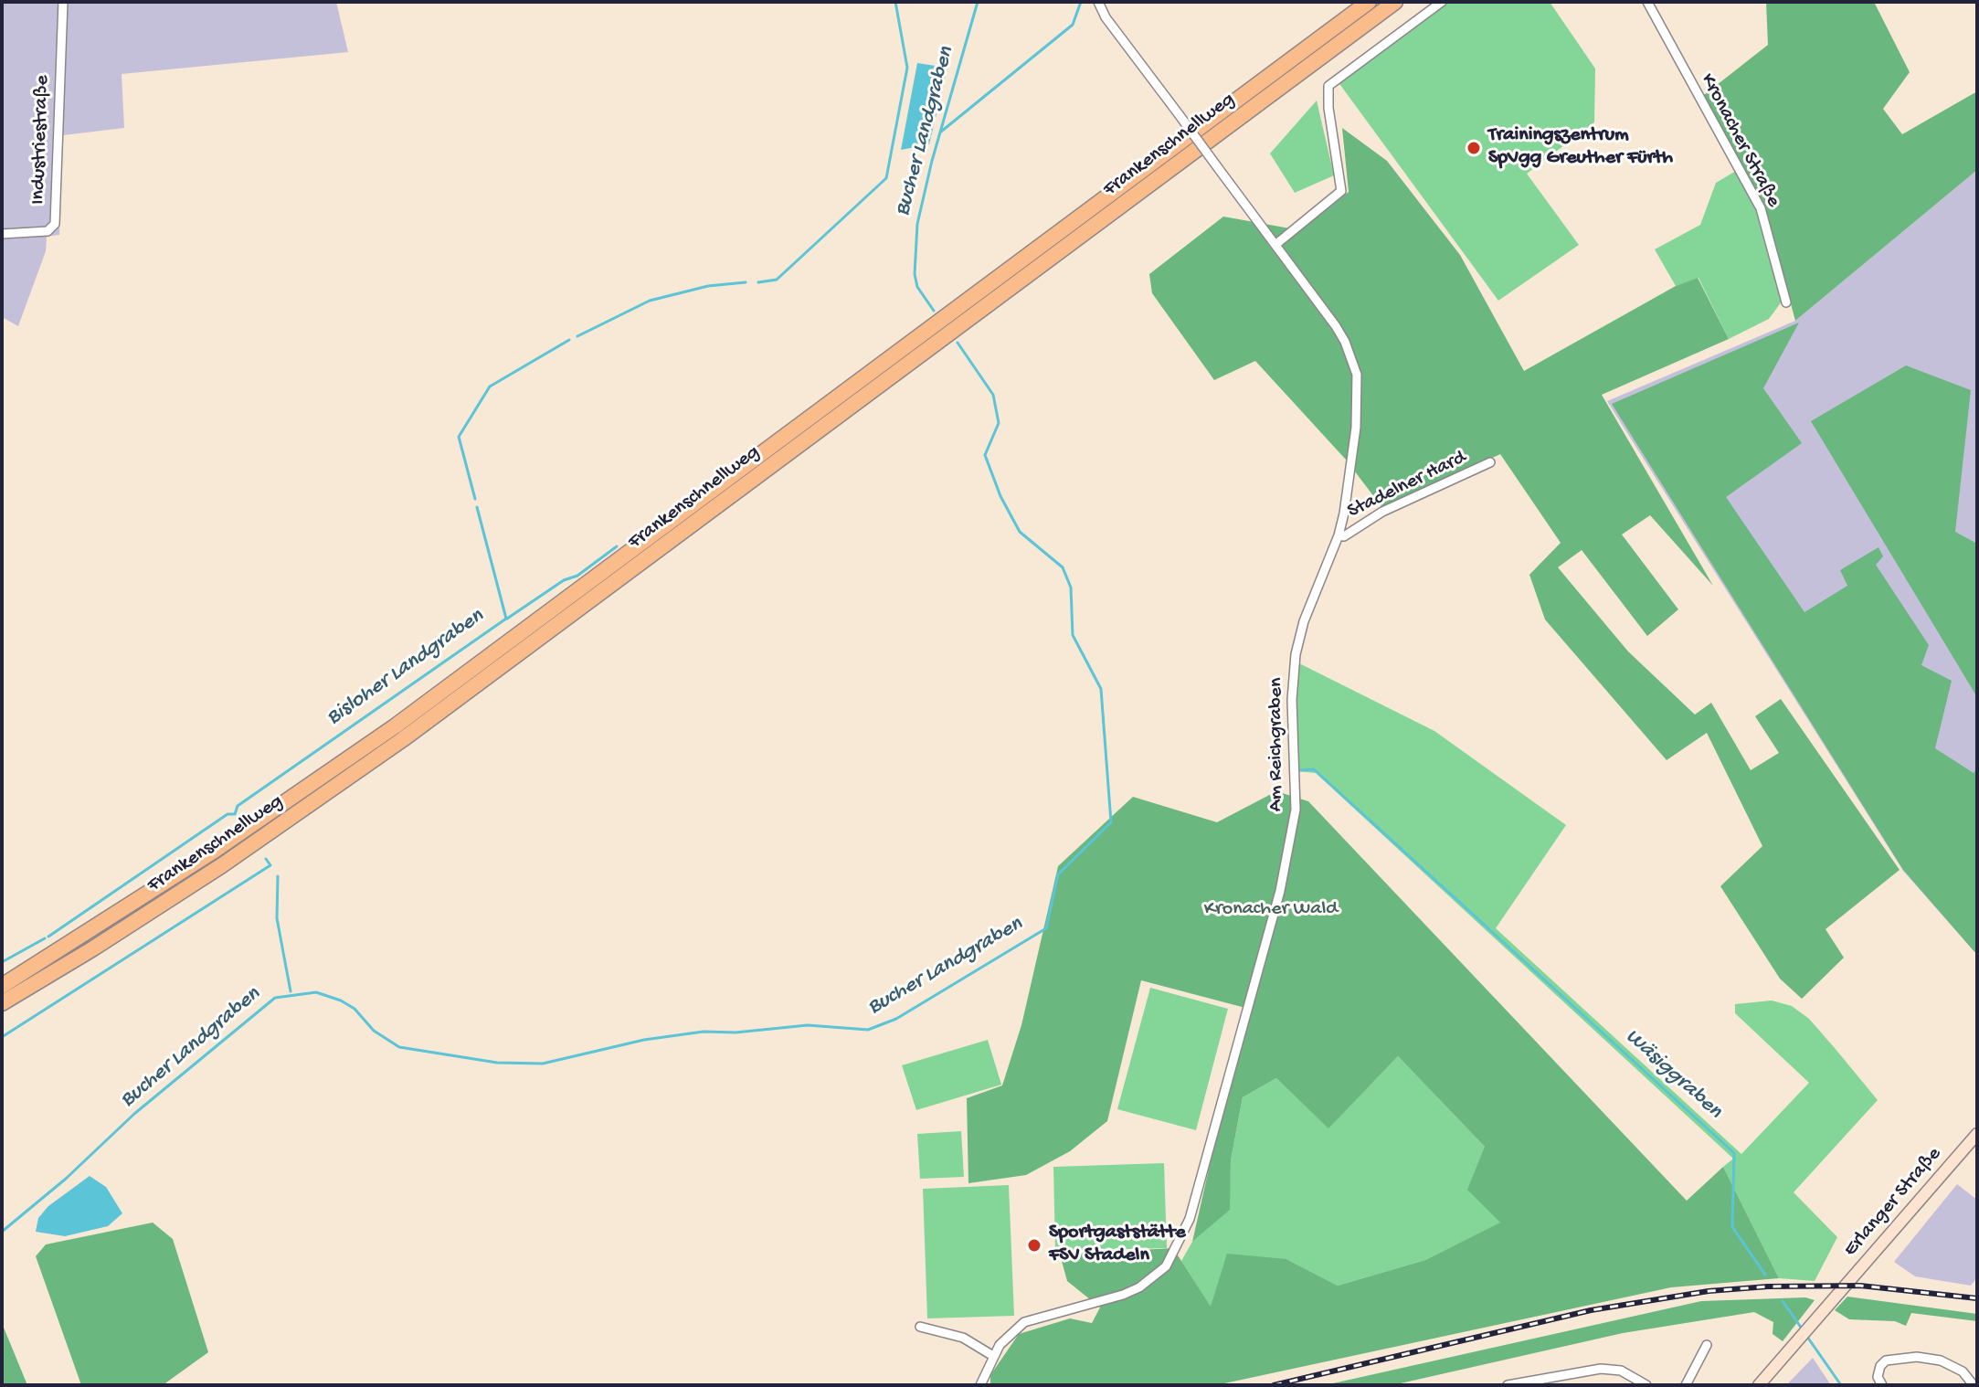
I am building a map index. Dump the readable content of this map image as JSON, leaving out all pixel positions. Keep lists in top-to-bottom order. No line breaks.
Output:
{"streets":{"highway":["Frankenschnellweg"],"main road":["Erlanger Straße"],"street":["Industriestraße","Kronacher Straße","Stadelner Hard","Am Reichgraben"]},"crossings":[["Stadelner Hard","Am Reichgraben"]],"water":["Bucher Landgraben","Bisloher Landgraben","Wäsiggraben"],"parks":["Kronacher Wald"],"places":["Trainingszentrum SpVgg Greuther Fürth","Sportgaststätte FSV Stadeln"]}
